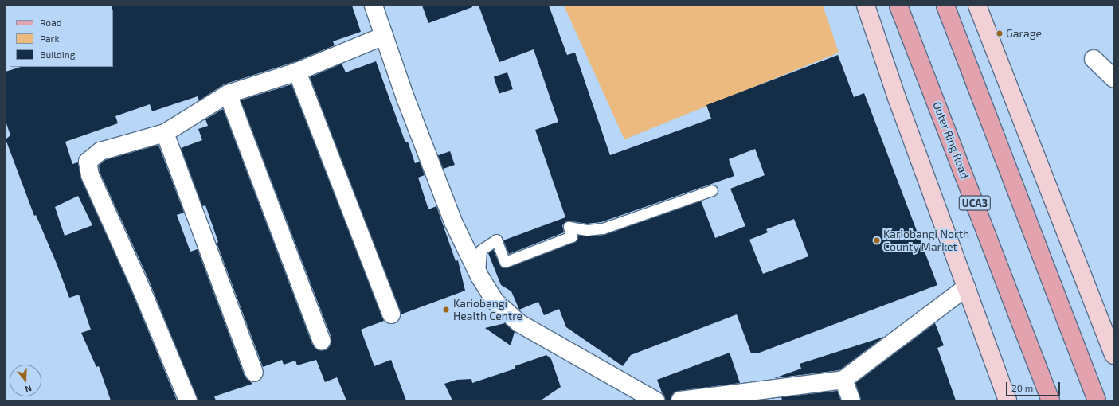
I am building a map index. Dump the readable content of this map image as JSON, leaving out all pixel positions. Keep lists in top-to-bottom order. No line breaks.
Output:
{"streets":{"main road":["Outer Ring Road","UCA3"]},"places":["Garage","Kariobangi North County Market","Kariobangi Health Centre"],"legend":["Road","Park","Building"],"scale_bar":"20 m","north":"bottom"}
